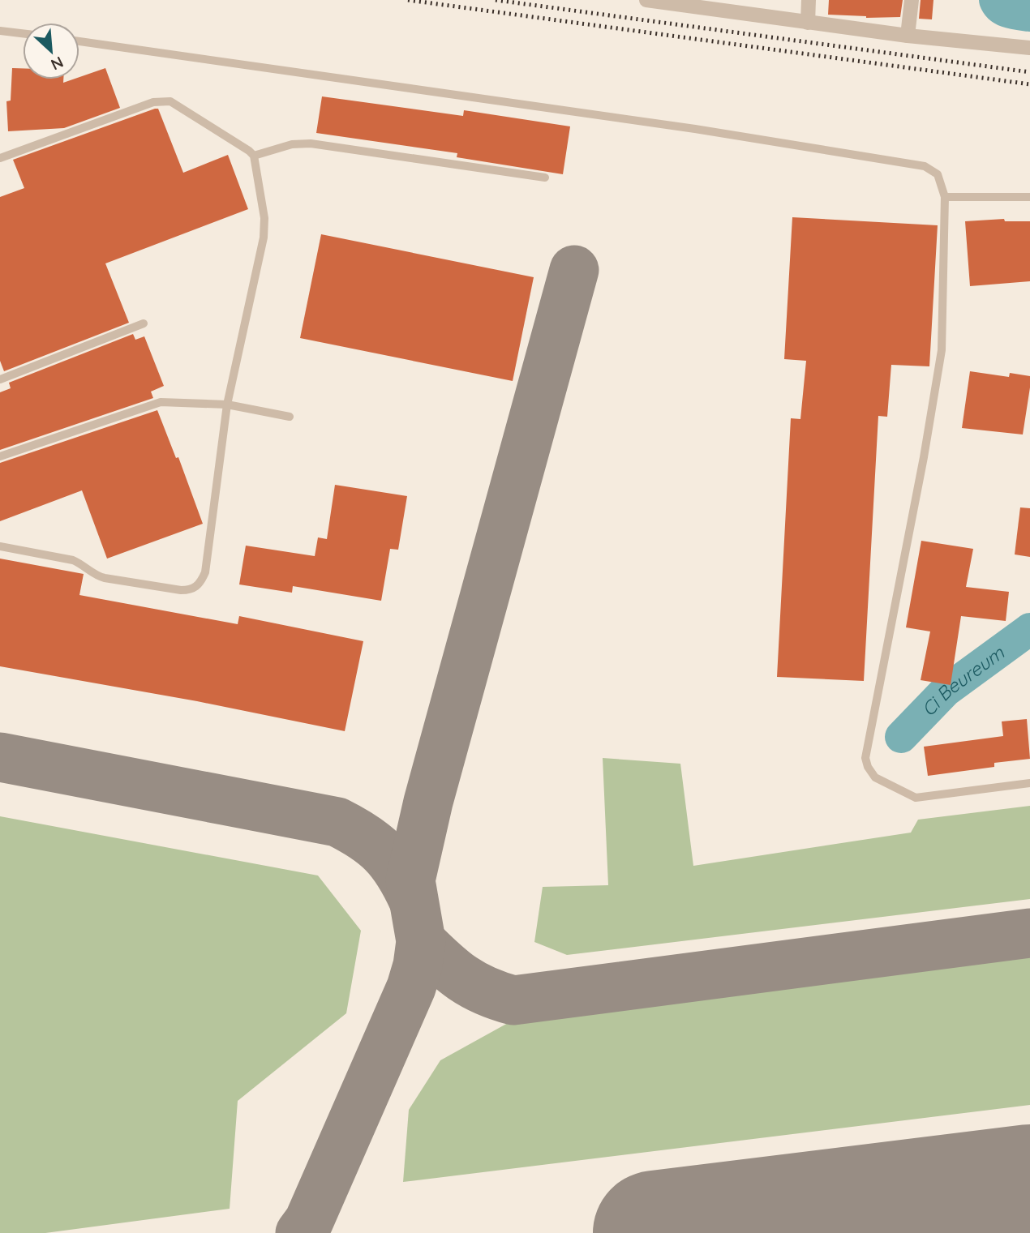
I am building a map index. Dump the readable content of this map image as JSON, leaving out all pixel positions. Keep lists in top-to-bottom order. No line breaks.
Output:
{"water":["Ci Beureum"],"north":"bottom right"}
